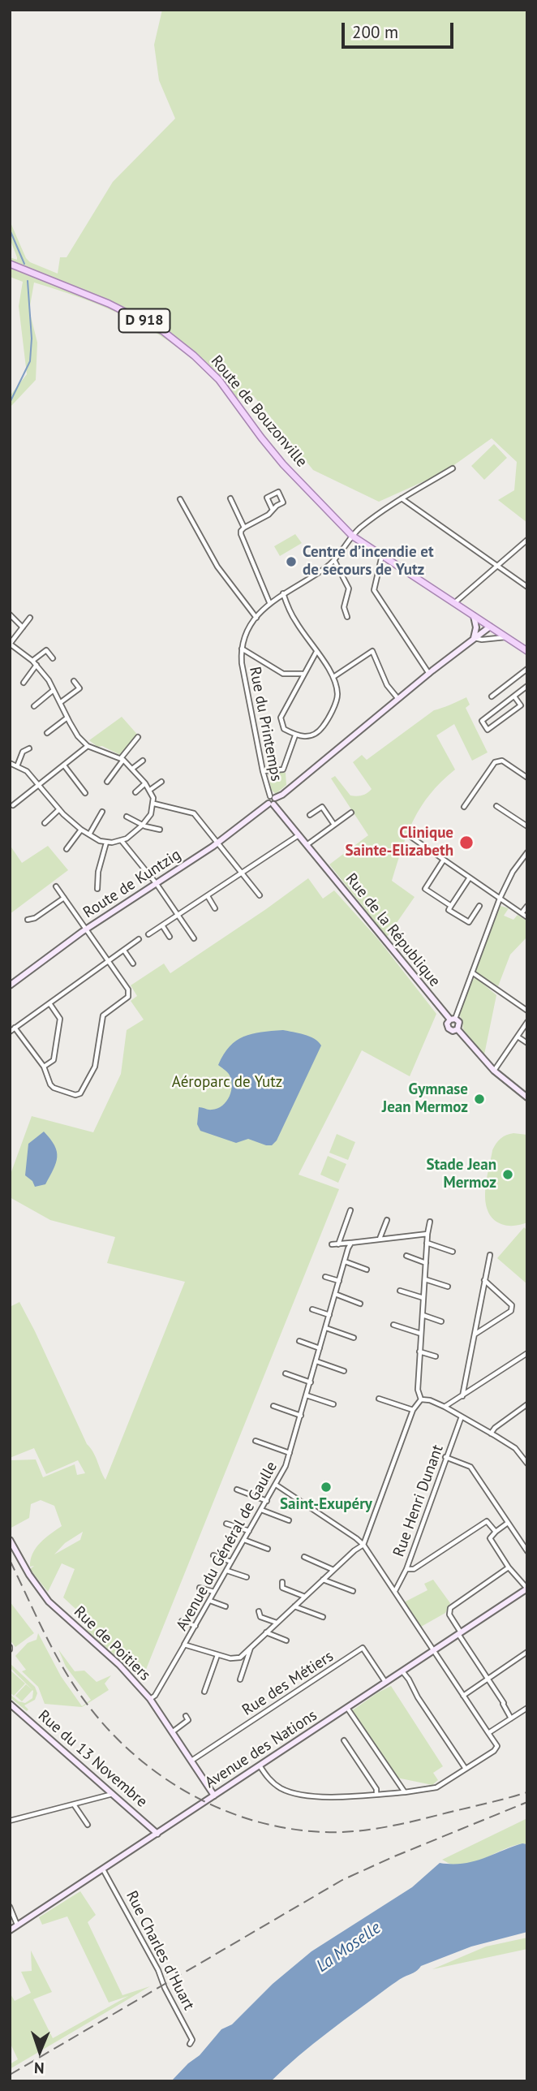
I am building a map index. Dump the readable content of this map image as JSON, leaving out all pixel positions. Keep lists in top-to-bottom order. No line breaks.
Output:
{"streets":{"main road":["D 918","Route de Bouzonville"],"street":["Rue du Printemps","Route de Kuntzig","Rue de la République","Rue Henri Dunant","Avenue du Général de Gaulle","Rue de Poitiers","Rue des Métiers","Avenue des Nations","Rue du 13 Novembre","Rue Charles d'Huart"]},"crossings":[["D 918","Route de Bouzonville"],["D 918","Rue du Printemps"],["Route de Bouzonville","Rue du Printemps"],["Route de Kuntzig","Rue de la République"],["Rue Henri Dunant","Avenue du Général de Gaulle"],["Rue Henri Dunant","Avenue des Nations"],["Rue de Poitiers","Rue des Métiers"],["Rue de Poitiers","Avenue des Nations"],["Rue des Métiers","Avenue des Nations"],["Avenue des Nations","Rue du 13 Novembre"],["Avenue des Nations","Rue Charles d'Huart"]],"water":["La Moselle"],"parks":["Aéroparc de Yutz"],"places":["Centre d’incendie et de secours de Yutz","Clinique Sainte-Elizabeth","Gymnase Jean Mermoz","Stade Jean Mermoz","Saint-Exupéry"],"scale_bar":"200 m","north":"bottom"}
